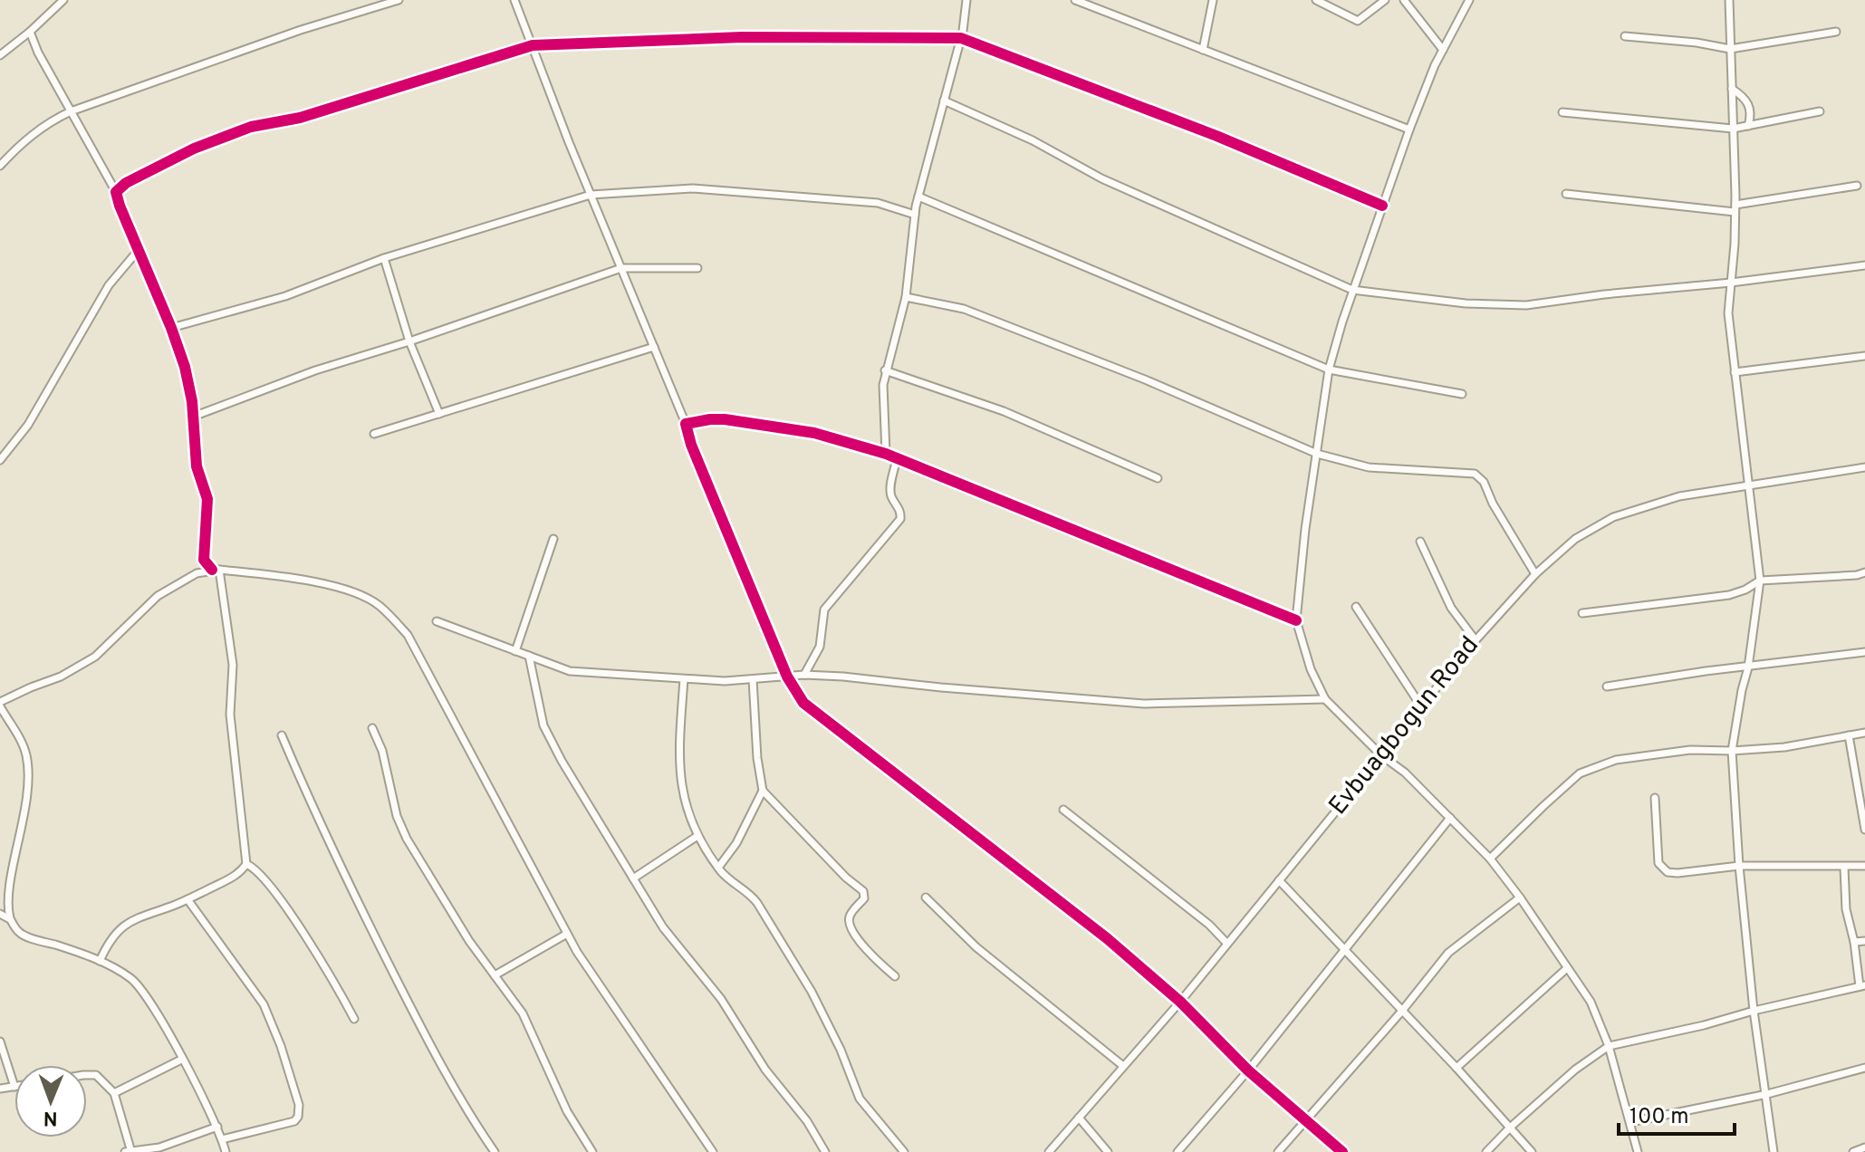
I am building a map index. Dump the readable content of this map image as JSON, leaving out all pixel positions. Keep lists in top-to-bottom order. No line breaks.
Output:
{"streets":{"street":["Evbuagbogun Road"]},"scale_bar":"100 m","north":"bottom"}
